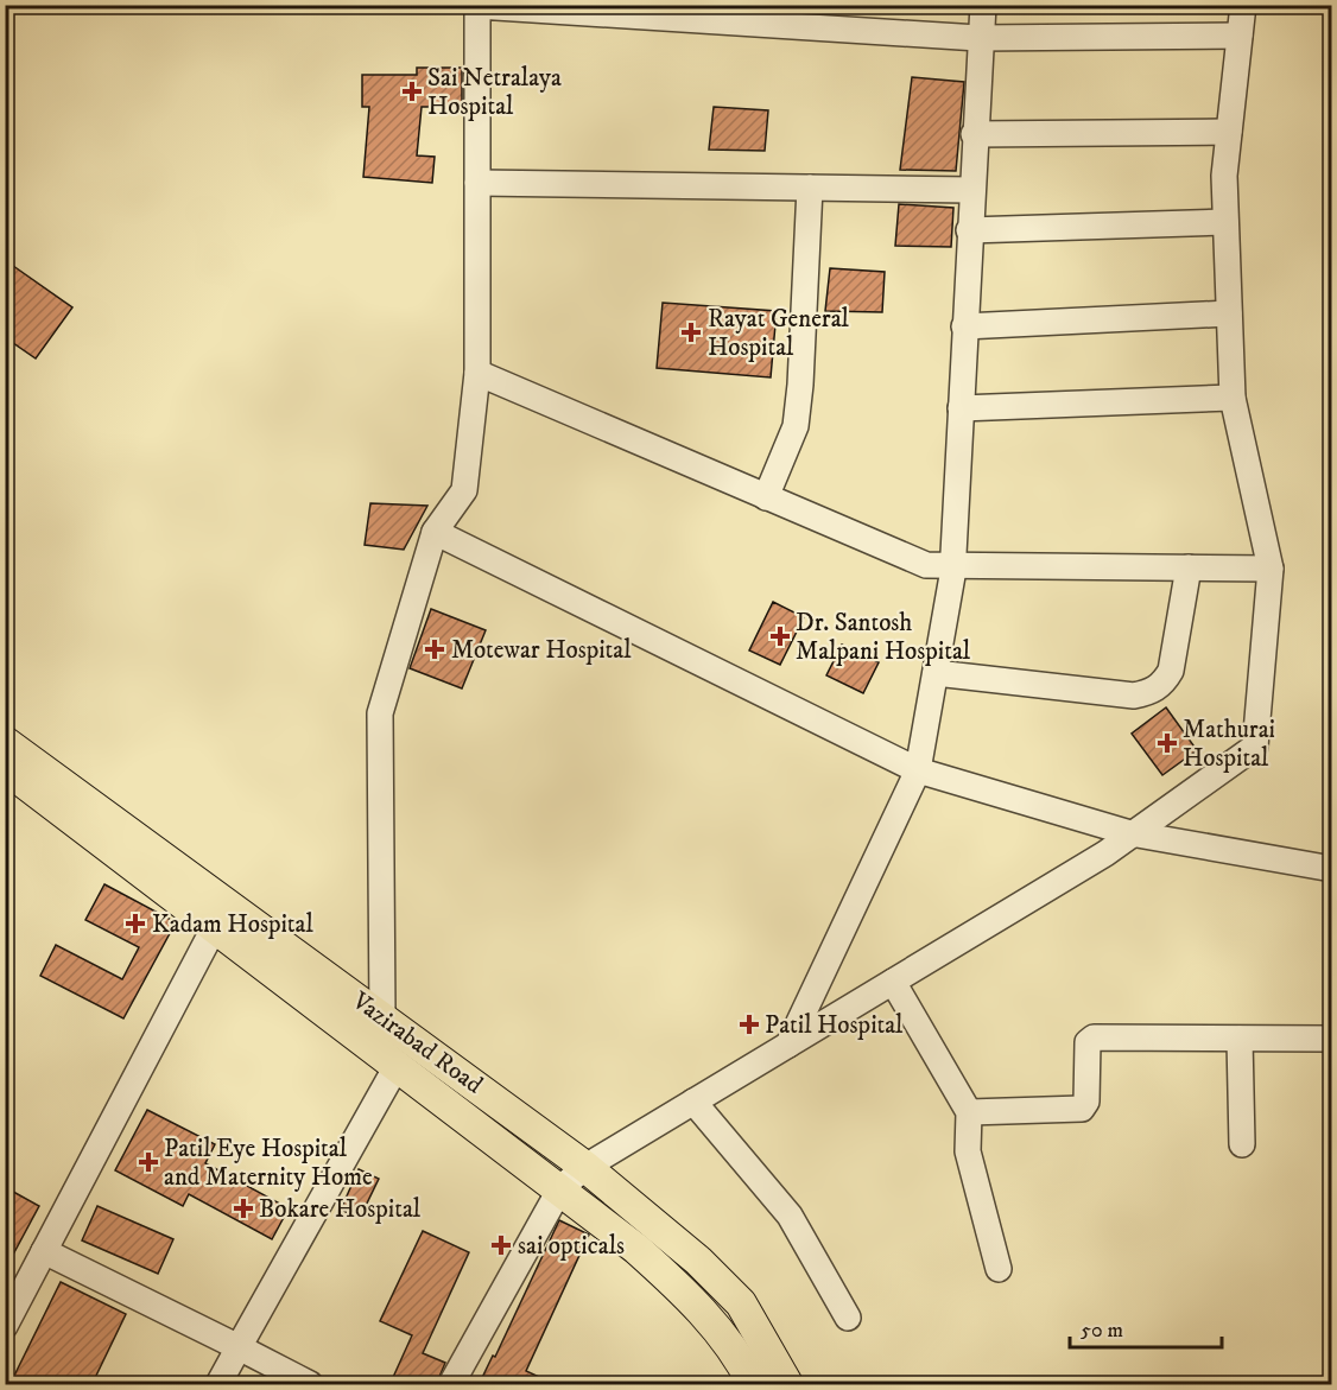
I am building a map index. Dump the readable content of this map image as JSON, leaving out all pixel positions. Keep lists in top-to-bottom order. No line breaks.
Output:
{"streets":{"main road":["Vazirabad Road"]},"places":{"health":["Sai Netralaya Hospital","Rayat General Hospital","Dr. Santosh Malpani Hospital","Motewar Hospital","Mathurai Hospital","Kadam Hospital","Patil Hospital","Patil Eye Hospital and Maternity Home","Bokare Hospital","sai opticals"]},"scale_bar":"50 m"}
